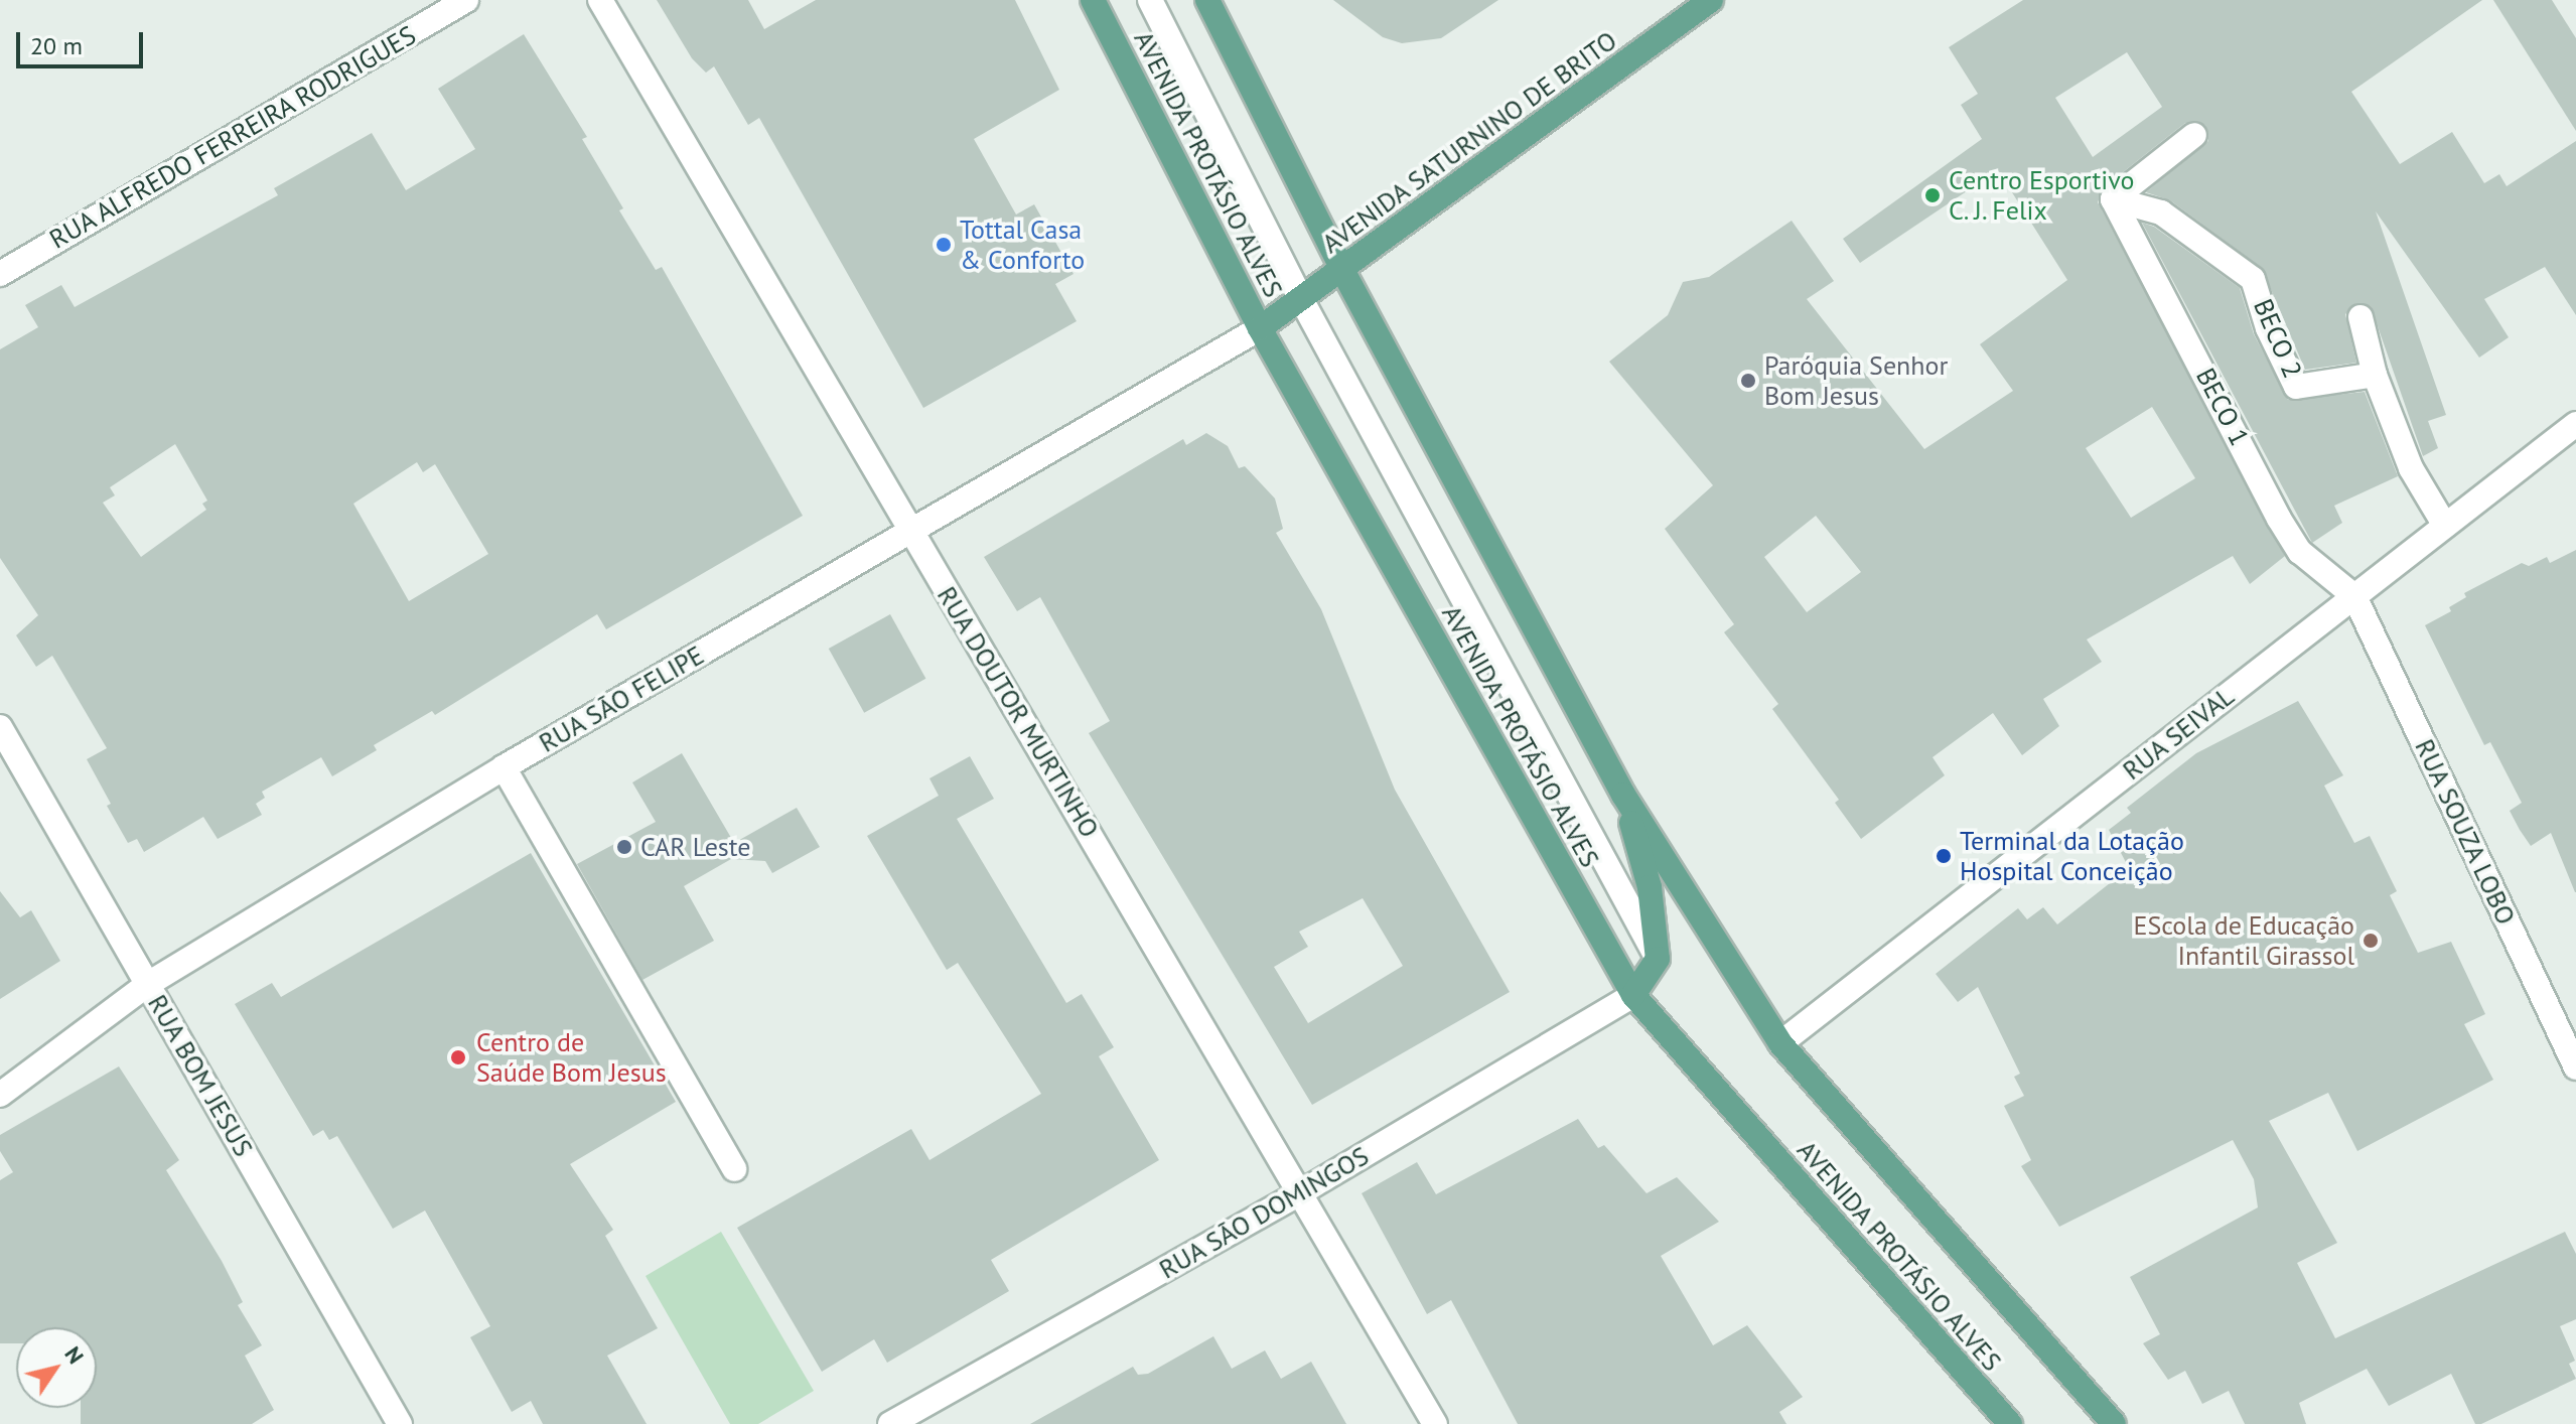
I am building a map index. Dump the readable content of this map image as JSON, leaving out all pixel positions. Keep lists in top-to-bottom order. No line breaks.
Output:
{"streets":{"main road":["AVENIDA SATURNINO DE BRITO","AVENIDA PROTÁSIO ALVES"],"street":["RUA ALFREDO FERREIRA RODRIGUES","BECO 2","BECO 1","RUA SÃO FELIPE","RUA DOUTOR MURTINHO","RUA SEIVAL","RUA SOUZA LOBO","RUA BOM JESUS","RUA SÃO DOMINGOS"]},"crossings":[["AVENIDA SATURNINO DE BRITO","AVENIDA PROTÁSIO ALVES"],["AVENIDA SATURNINO DE BRITO","RUA SÃO FELIPE"],["AVENIDA PROTÁSIO ALVES","RUA SÃO FELIPE"],["AVENIDA PROTÁSIO ALVES","RUA SEIVAL"],["AVENIDA PROTÁSIO ALVES","RUA SÃO DOMINGOS"],["BECO 2","BECO 1"],["BECO 1","RUA SEIVAL"],["BECO 1","RUA SOUZA LOBO"],["RUA SÃO FELIPE","RUA DOUTOR MURTINHO"],["RUA SÃO FELIPE","RUA BOM JESUS"],["RUA DOUTOR MURTINHO","RUA SÃO DOMINGOS"],["RUA SEIVAL","RUA SOUZA LOBO"]],"places":["Centro Esportivo C. J. Felix","Tottal Casa & Conforto","Paróquia Senhor Bom Jesus","CAR Leste","Terminal da Lotação Hospital Conceição","EScola de Educação Infantil Girassol","Centro de Saúde Bom Jesus"],"scale_bar":"20 m","north":"top right"}
